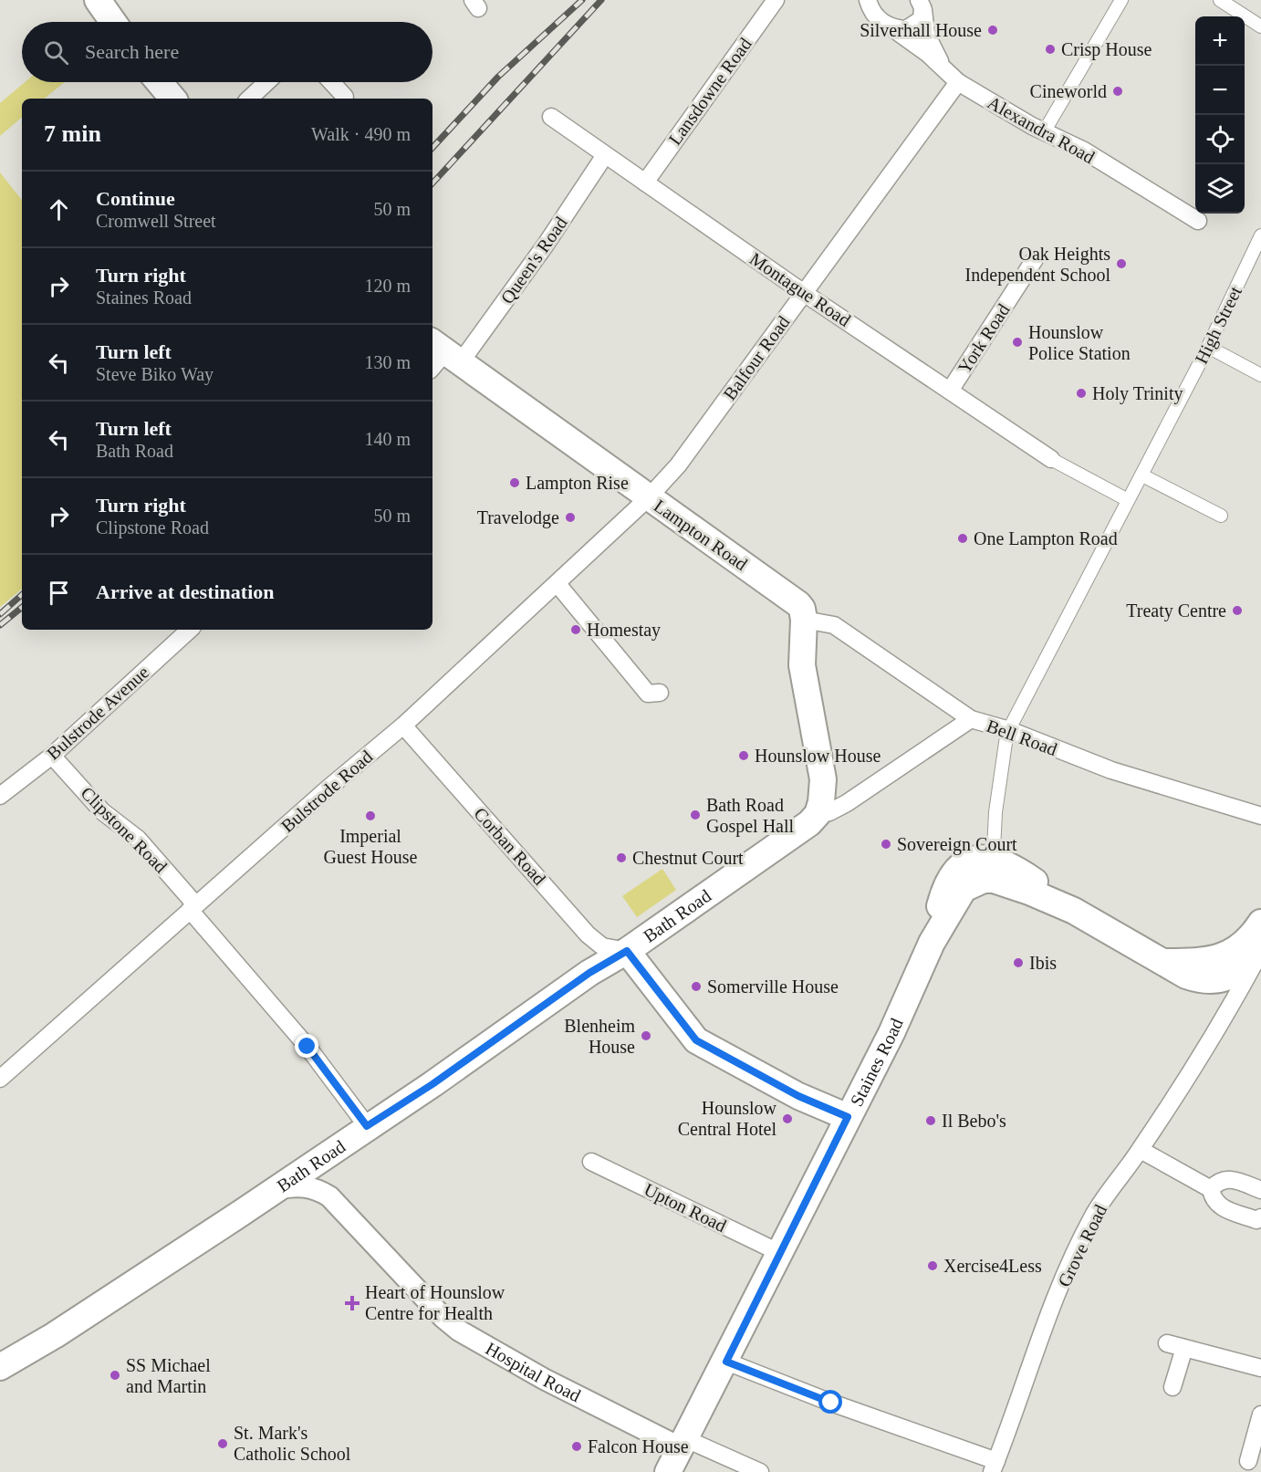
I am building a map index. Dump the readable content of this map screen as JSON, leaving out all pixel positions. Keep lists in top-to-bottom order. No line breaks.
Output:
{"streets":{"main road":["Lampton Road","Bath Road","Staines Road"],"street":["Lansdowne Road","Alexandra Road","Queen's Road","Montague Road","High Street","York Road","Balfour Road","Bulstrode Avenue","Bell Road","Bulstrode Road","Clipstone Road","Corban Road","Upton Road","Grove Road","Hospital Road"]},"crossings":[["Lansdowne Road","Montague Road"],["Alexandra Road","Balfour Road"],["Queen's Road","Montague Road"],["Queen's Road","Lampton Road"],["Montague Road","York Road"],["Montague Road","Balfour Road"],["High Street","Bell Road"],["Balfour Road","Lampton Road"],["Balfour Road","Bulstrode Road"],["Lampton Road","Bell Road"],["Lampton Road","Bulstrode Road"],["Bulstrode Avenue","Clipstone Road"],["Bell Road","Bath Road"],["Bulstrode Road","Clipstone Road"],["Bulstrode Road","Corban Road"],["Clipstone Road","Bath Road"],["Corban Road","Bath Road"],["Bath Road","Hospital Road"],["Staines Road","Upton Road"],["Staines Road","Hospital Road"]],"places":{"other":["Silverhall House","Crisp House","Cineworld","Oak Heights Independent School","Hounslow Police Station","Holy Trinity","Lampton Rise","Travelodge","One Lampton Road","Treaty Centre","Homestay","Hounslow House","Bath Road Gospel Hall","Imperial Guest House","Sovereign Court","Chestnut Court","Ibis","Somerville House","Blenheim House","Hounslow Central Hotel","Il Bebo's","Xercise4Less","SS Michael and Martin","St. Mark's Catholic School","Falcon House"],"health":["Heart of Hounslow Centre for Health"]},"page":{"map_buttons":["+","−"],"search":"Search here","heading":["7 min","Walk · 490 m"],"list":[["Continue","Cromwell Street","50 m"],["Turn right","Staines Road","120 m"],["Turn left","Steve Biko Way","130 m"],["Turn left","Bath Road","140 m"],["Turn right","Clipstone Road","50 m"],"Arrive at destination"]}}
